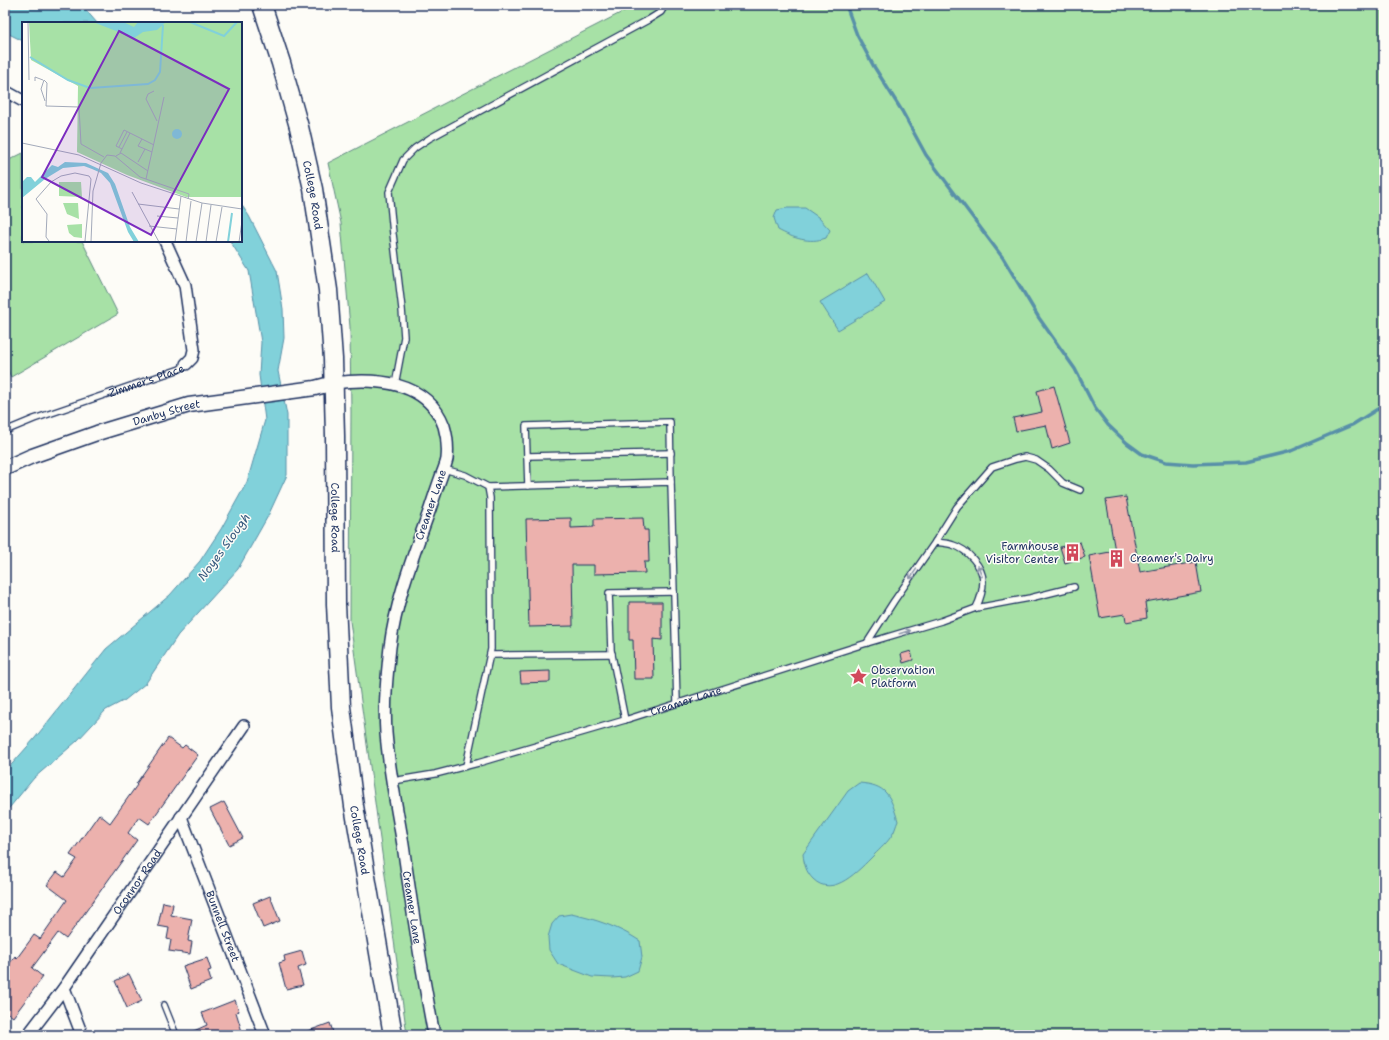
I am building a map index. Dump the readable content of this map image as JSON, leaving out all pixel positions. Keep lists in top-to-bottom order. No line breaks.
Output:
{"streets":{"main road":["College Road"],"street":["Zimmer's Place","Danby Street","Creamer Lane","Oconnor Road","Bunnell Street"]},"crossings":[["College Road","Danby Street"],["College Road","Creamer Lane"],["Danby Street","Creamer Lane"],["Oconnor Road","Bunnell Street"]],"water":["Noyes Slough"],"places":{"building":["Farmhouse Visitor Center","Creamer's Dairy"],"place":["Observation Platform"]}}
